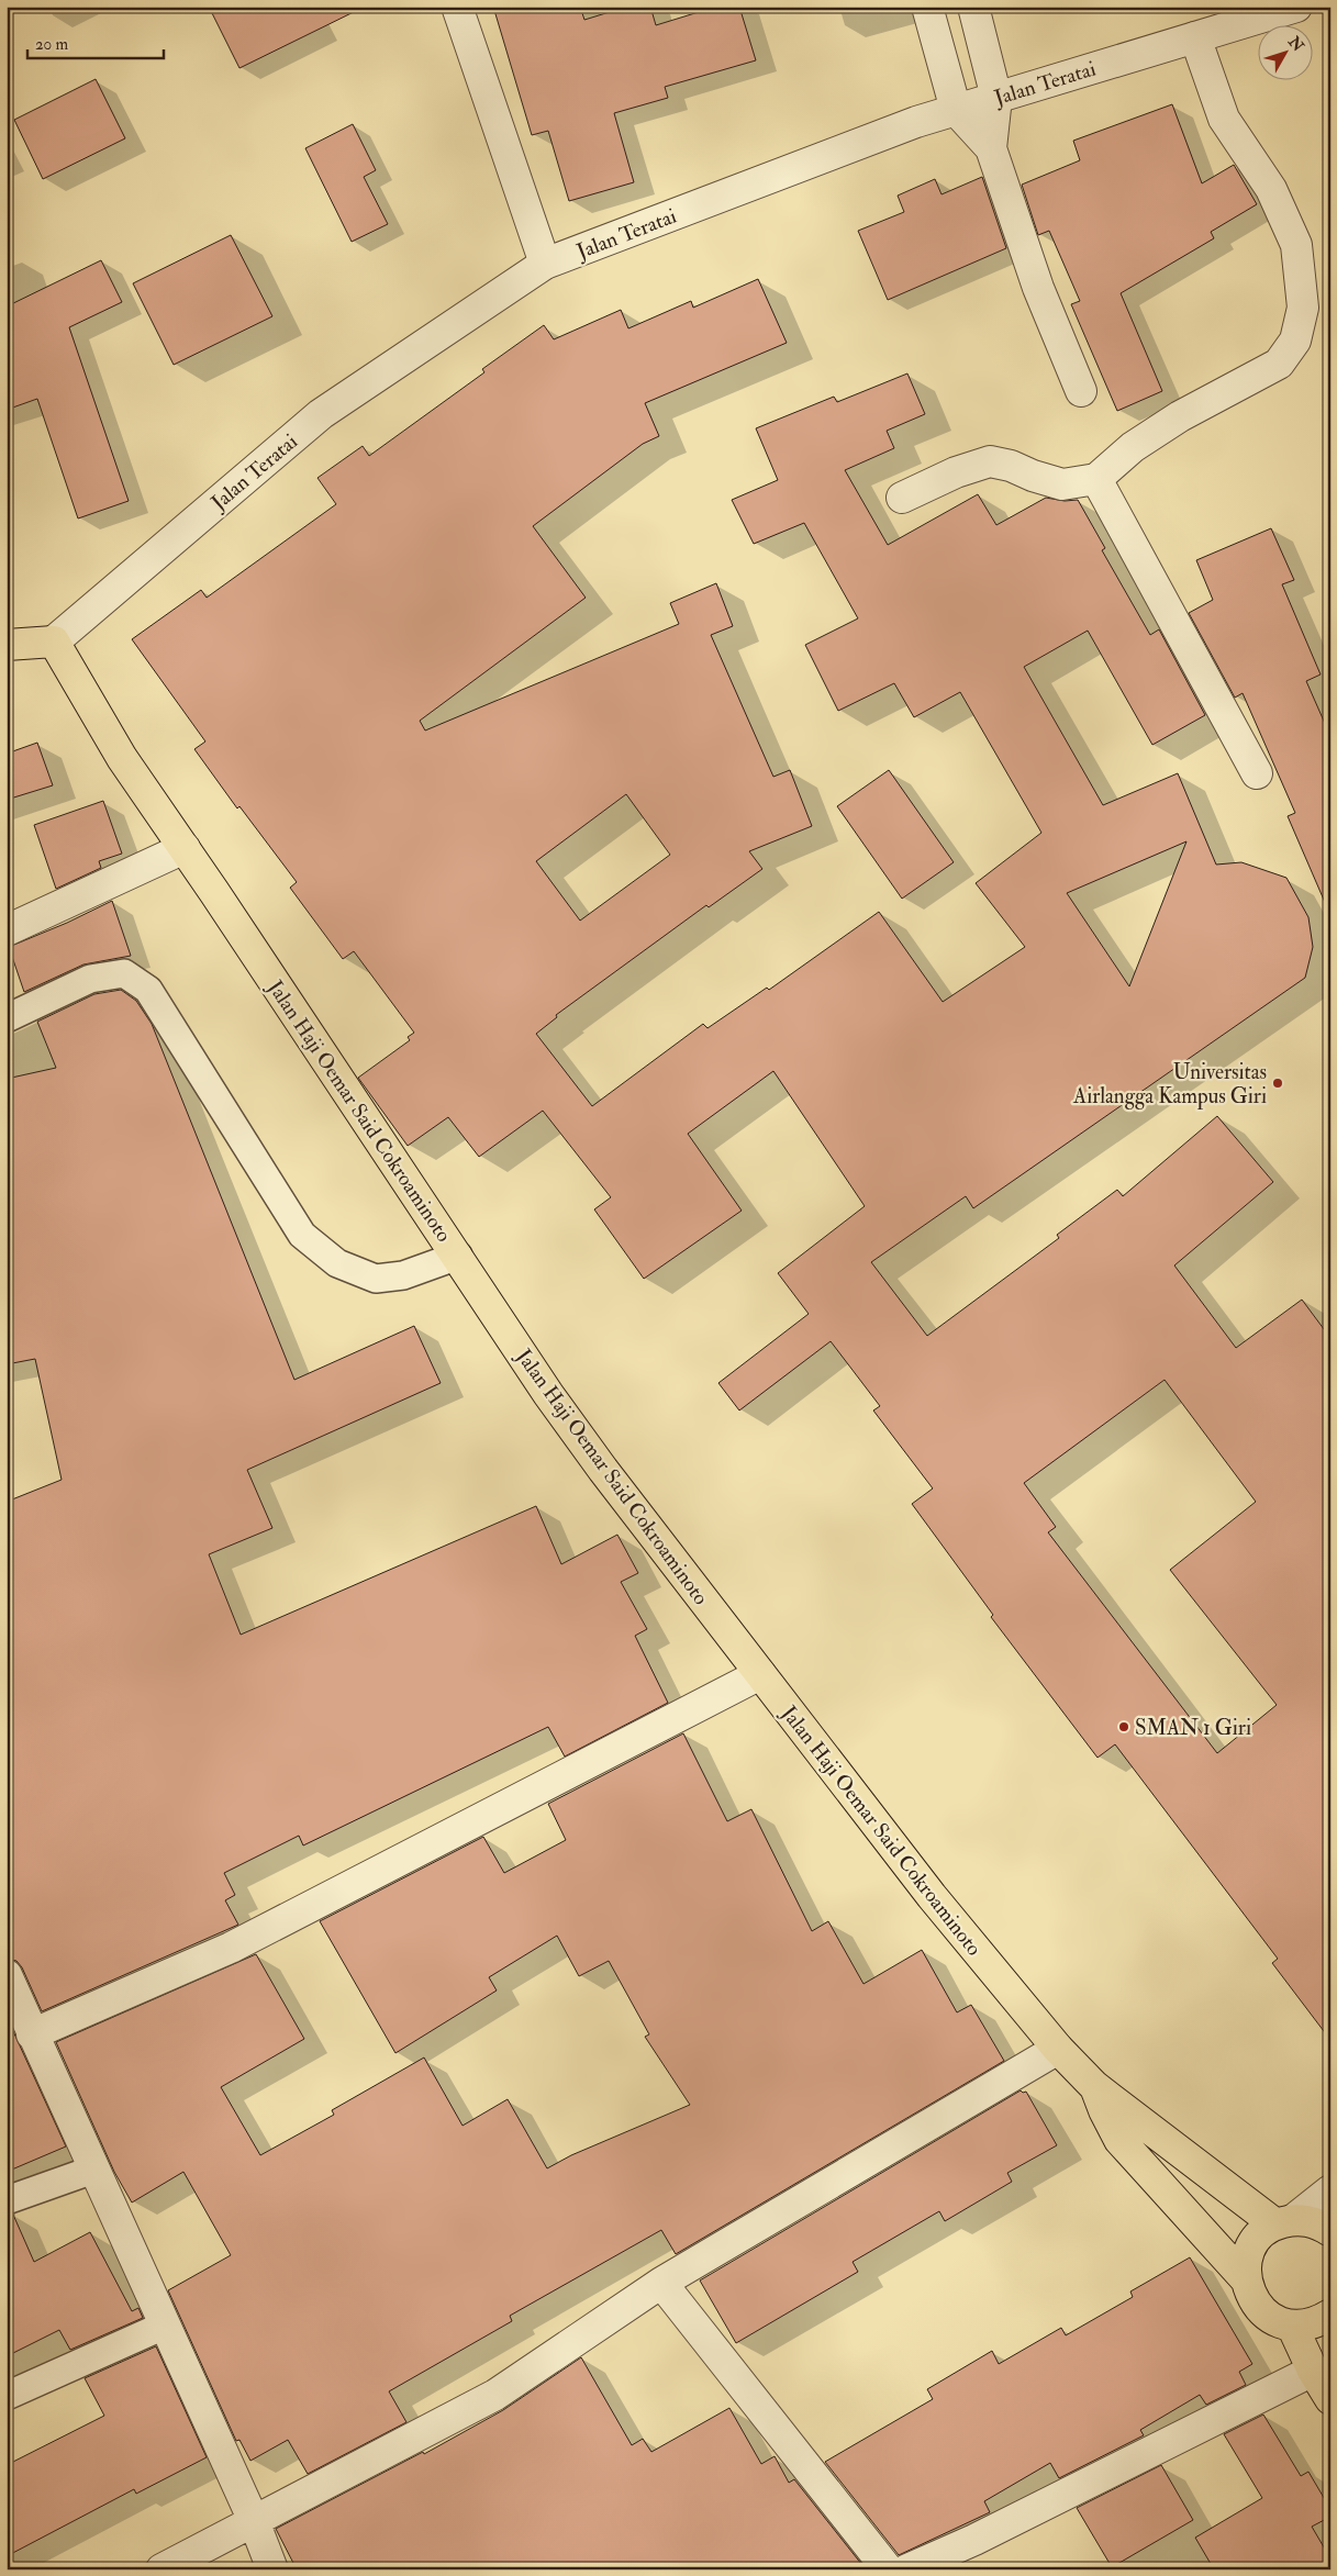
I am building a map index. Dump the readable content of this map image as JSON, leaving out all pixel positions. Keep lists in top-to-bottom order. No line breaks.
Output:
{"streets":{"main road":["Jalan Haji Oemar Said Cokroaminoto"],"street":["Jalan Teratai"]},"crossings":[["Jalan Teratai","Jalan Haji Oemar Said Cokroaminoto"]],"places":["Universitas Airlangga Kampus Giri","SMAN 1 Giri"],"scale_bar":"20 m","north":"top right"}
